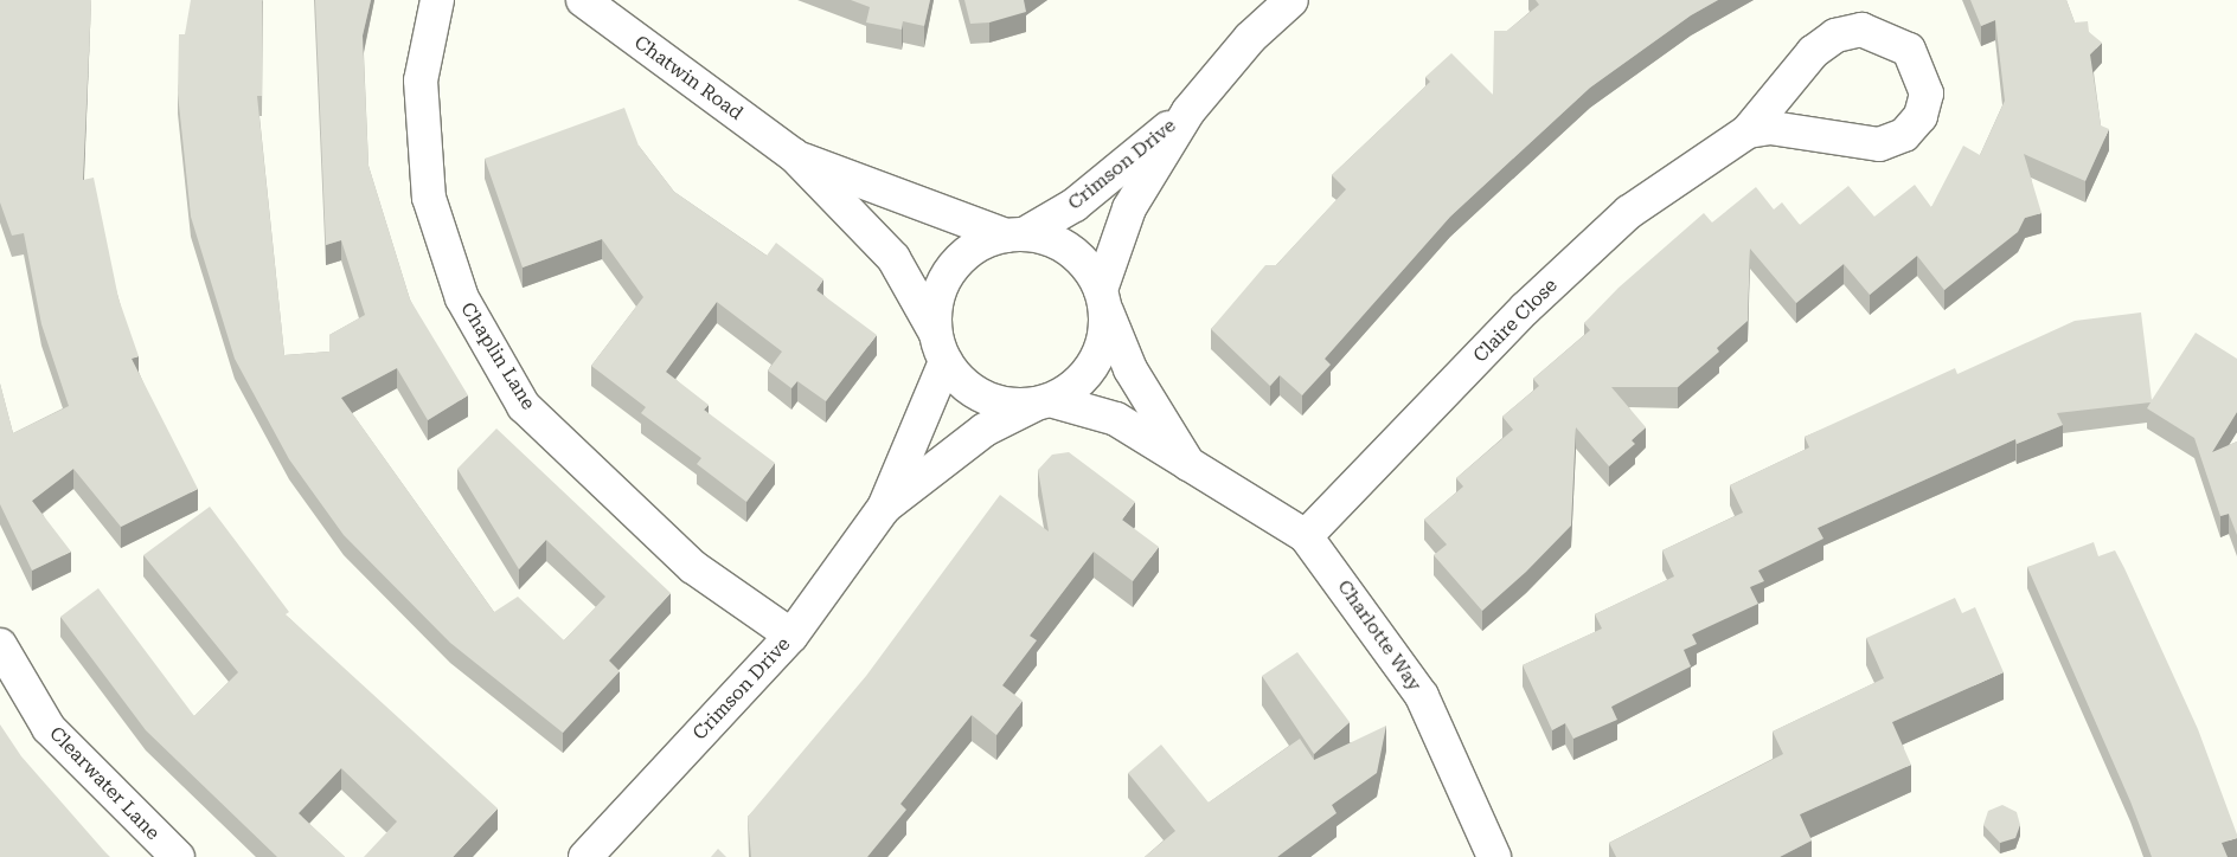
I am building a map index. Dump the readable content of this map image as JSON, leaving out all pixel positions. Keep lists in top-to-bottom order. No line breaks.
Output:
{"streets":{"street":["Chatwin Road","Crimson Drive","Claire Close","Chaplin Lane","Charlotte Way","Clearwater Lane"]},"crossings":[["Chatwin Road","Crimson Drive"],["Crimson Drive","Chaplin Lane"],["Claire Close","Charlotte Way"]]}
